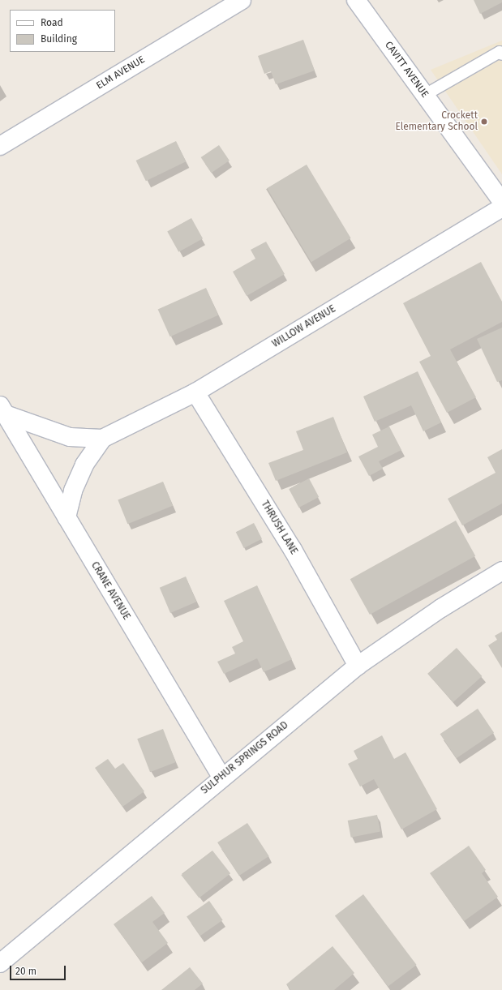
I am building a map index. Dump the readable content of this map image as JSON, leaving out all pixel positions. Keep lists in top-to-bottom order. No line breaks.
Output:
{"streets":{"street":["CAVITT AVENUE","ELM AVENUE","WILLOW AVENUE","THRUSH LANE","CRANE AVENUE","SULPHUR SPRINGS ROAD"]},"crossings":[["WILLOW AVENUE","THRUSH LANE"],["WILLOW AVENUE","CRANE AVENUE"],["THRUSH LANE","SULPHUR SPRINGS ROAD"],["CRANE AVENUE","SULPHUR SPRINGS ROAD"]],"places":["Crockett Elementary School"],"legend":["Road","Building"],"scale_bar":"20 m"}
